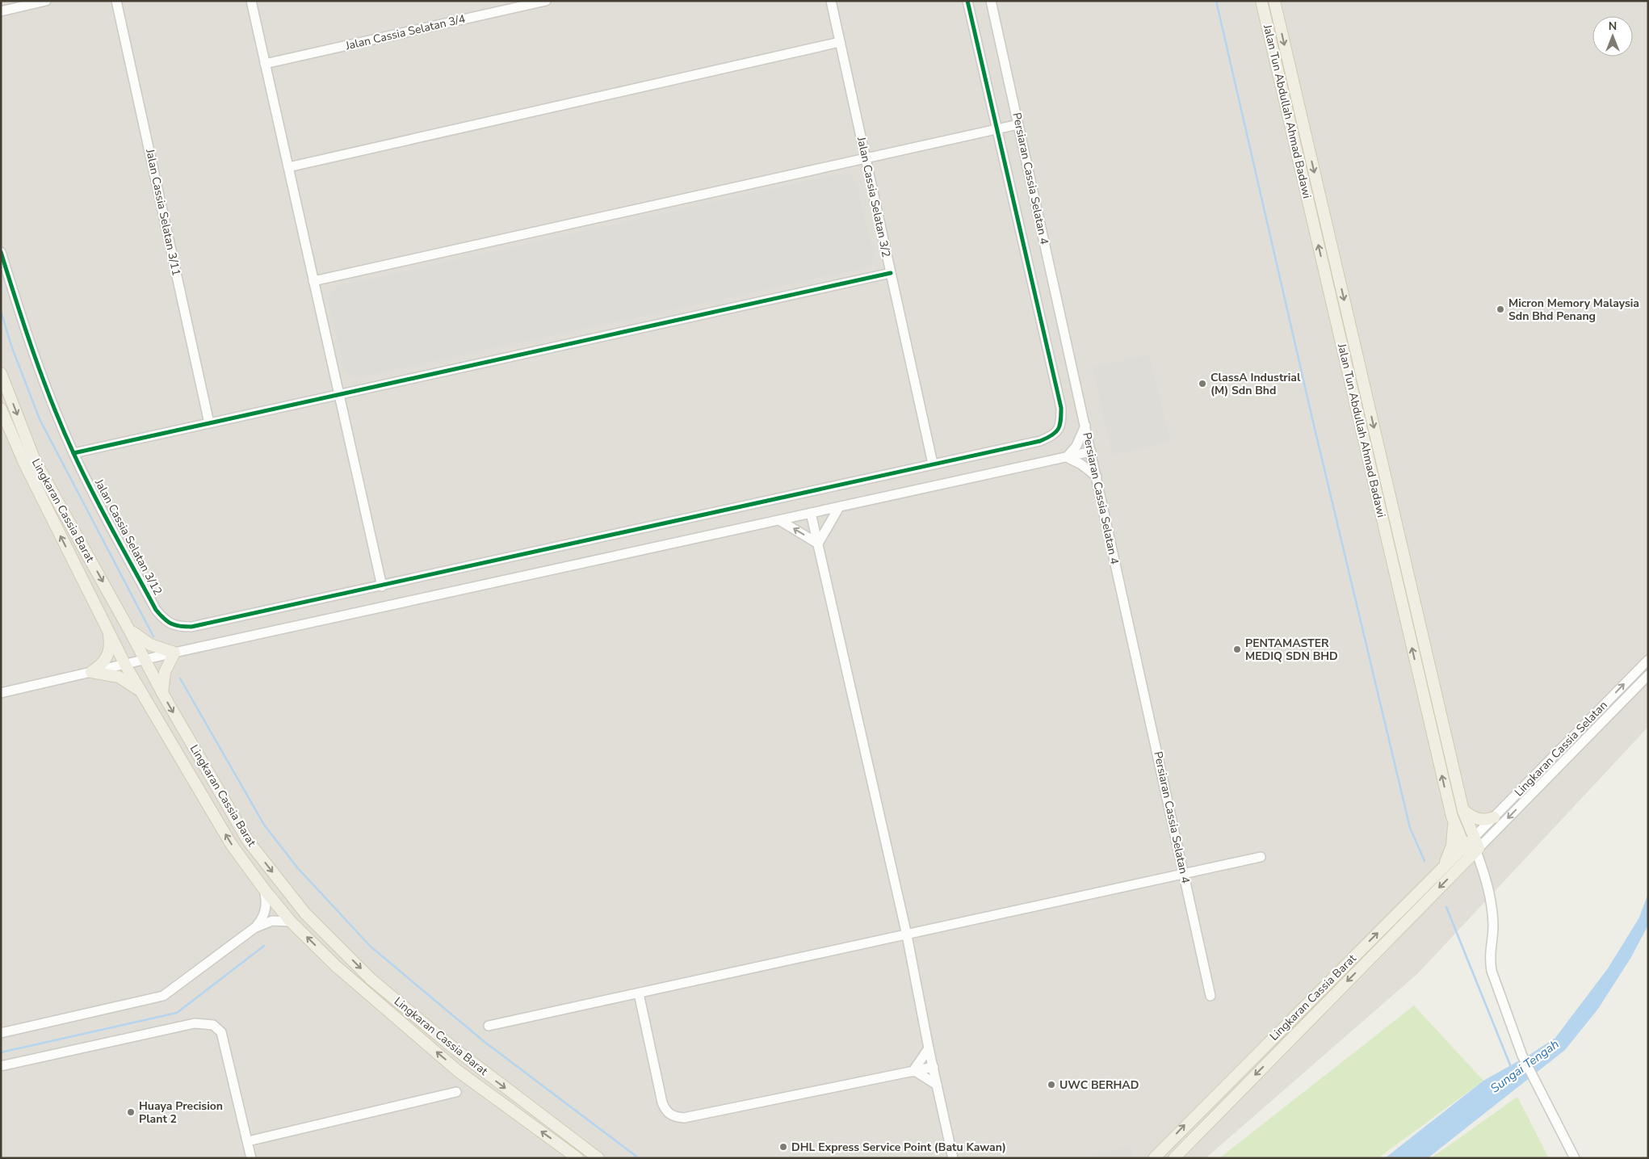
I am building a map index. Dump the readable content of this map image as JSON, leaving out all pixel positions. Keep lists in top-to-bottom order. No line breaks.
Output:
{"streets":{"main road":["Jalan Tun Abdullah Ahmad Badawi","Lingkaran Cassia Barat"],"street":["Jalan Cassia Selatan 3/4","Persiaran Cassia Selatan 4","Jalan Cassia Selatan 3/2","Jalan Cassia Selatan 3/11","Jalan Cassia Selatan 3/12","Lingkaran Cassia Selatan"]},"crossings":[["Jalan Tun Abdullah Ahmad Badawi","Lingkaran Cassia Barat"],["Jalan Tun Abdullah Ahmad Badawi","Lingkaran Cassia Selatan"],["Jalan Cassia Selatan 3/2","Jalan Cassia Selatan 3/12"],["Lingkaran Cassia Barat","Lingkaran Cassia Selatan"]],"water":["Sungai Tengah"],"places":["Micron Memory Malaysia Sdn Bhd Penang","ClassA Industrial (M) Sdn Bhd","PENTAMASTER MEDIQ SDN BHD","UWC BERHAD","Huaya Precision Plant 2","DHL Express Service Point (Batu Kawan)"],"north":"top"}
